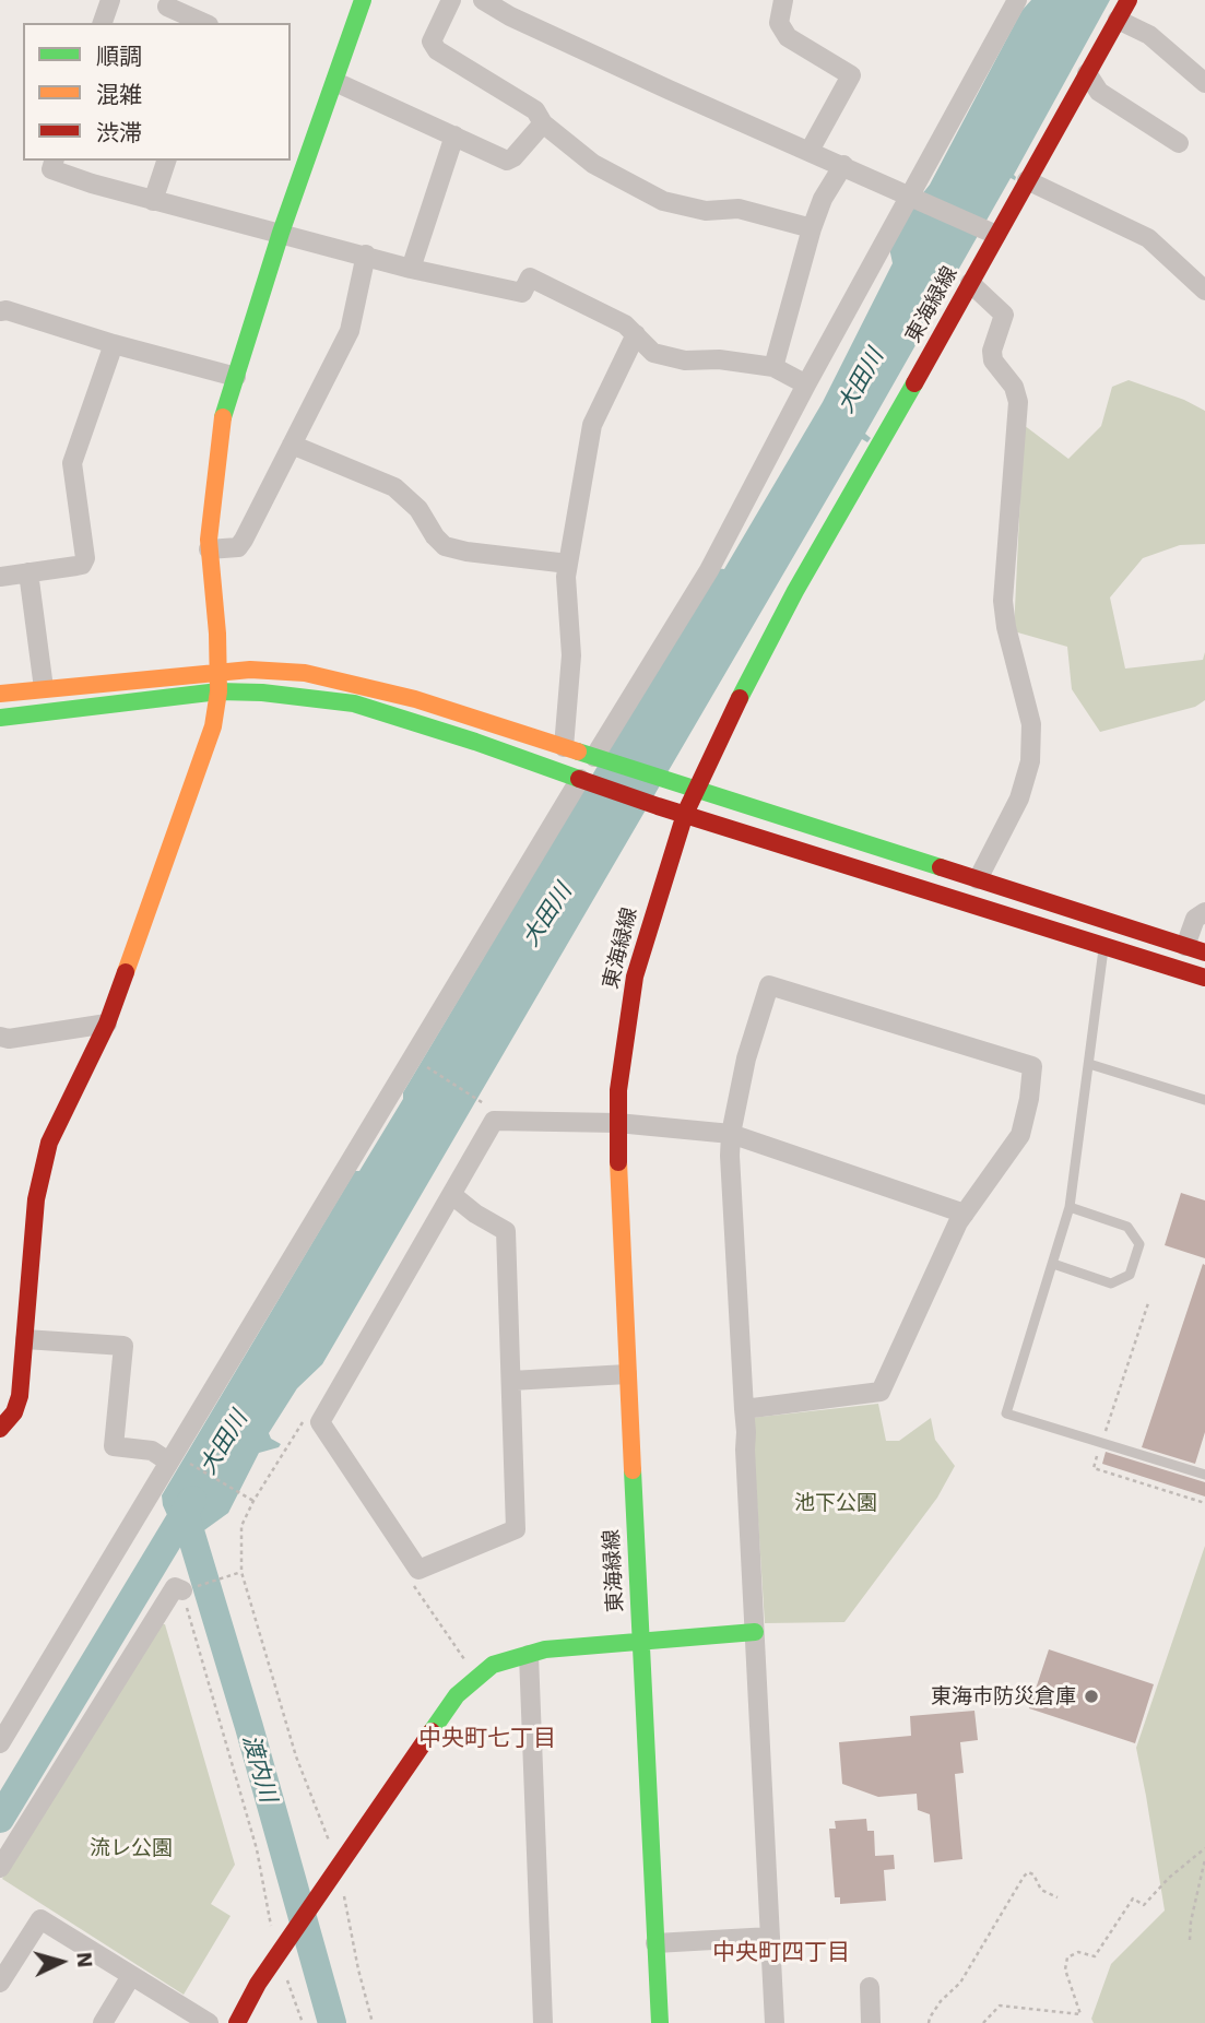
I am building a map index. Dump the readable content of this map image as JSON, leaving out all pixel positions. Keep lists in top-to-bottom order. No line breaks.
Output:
{"streets":{"street":["東海緑線"]},"districts":["中央町七丁目","中央町四丁目"],"water":["大田川","渡内川"],"parks":["池下公園","流レ公園"],"places":["東海市防災倉庫"],"legend":["順調","混雑","渋滞"],"north":"right"}
